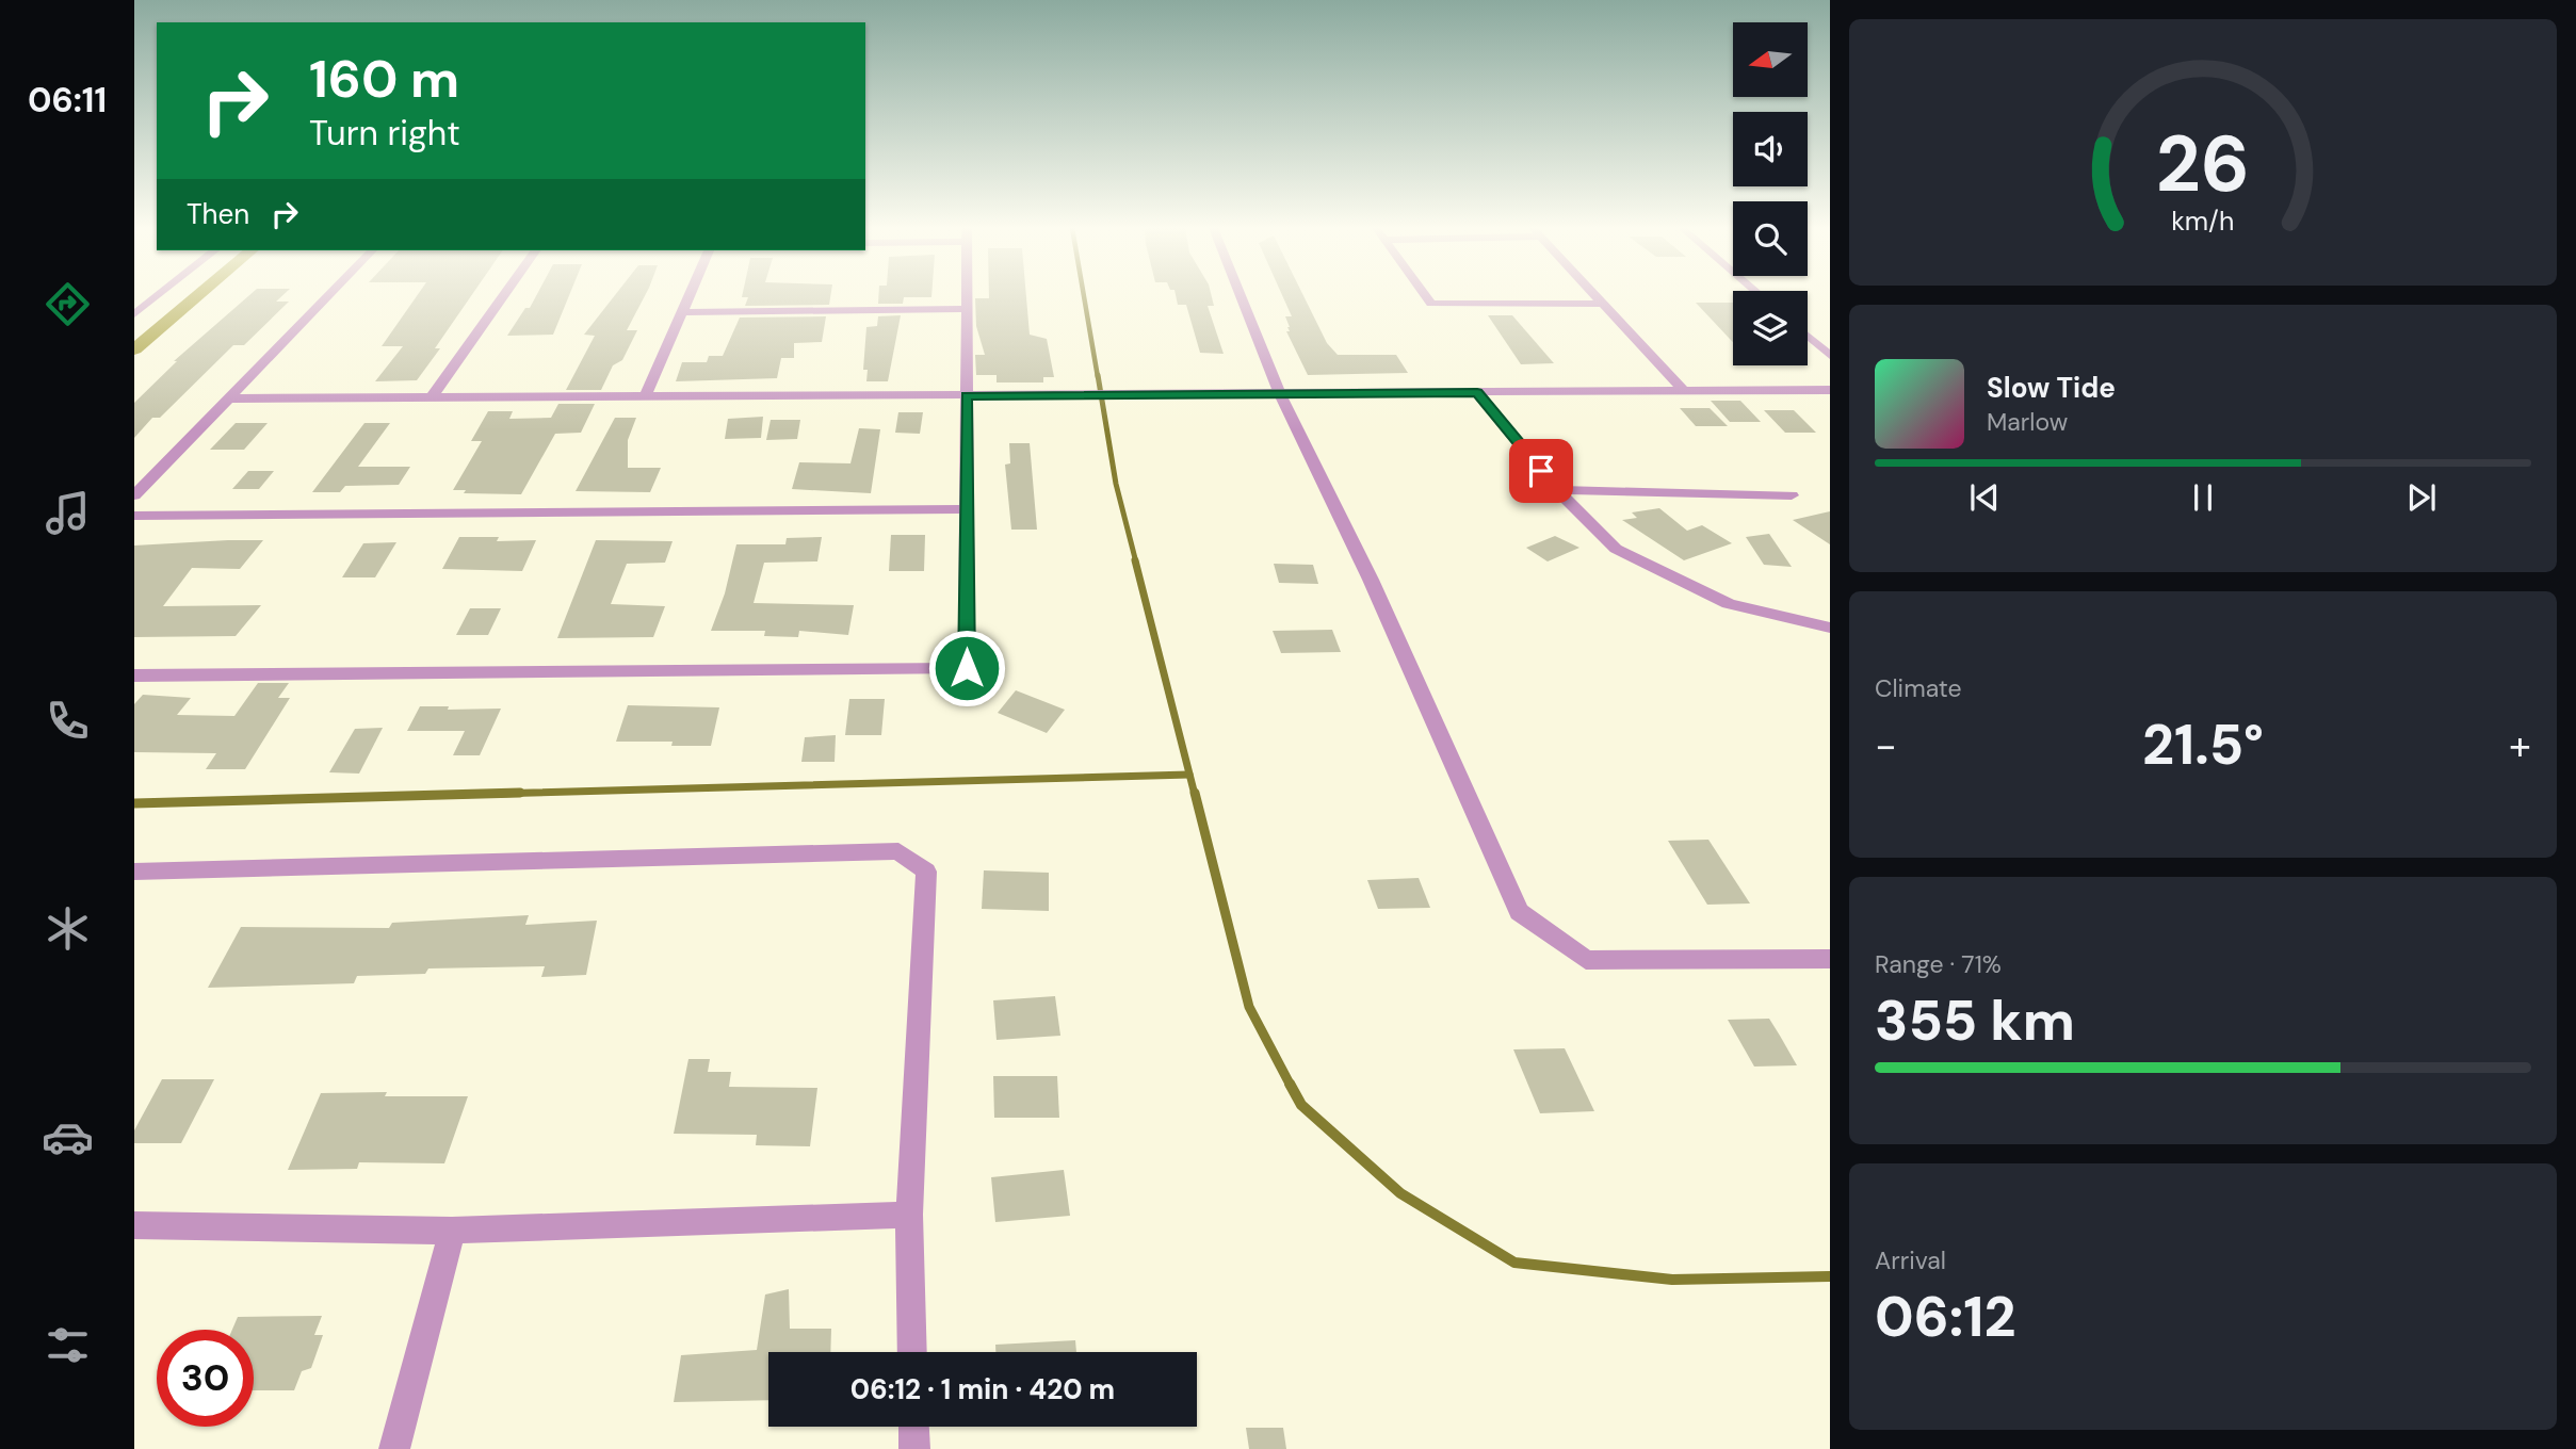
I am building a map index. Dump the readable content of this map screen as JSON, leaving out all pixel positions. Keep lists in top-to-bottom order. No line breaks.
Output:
{"north":"left","page":{"tabs":"06:11","turn":["160 m","Turn right"],"then":"Then","song":["Slow Tide","Marlow"],"tile":["Climate",["Range · 71%","355 km"],["Arrival","06:12"]],"heat":["−","21.5°","+"],"limit":"30","trip":"06:12 · 1 min · 420 m","gauge":["26","km/h"]}}
